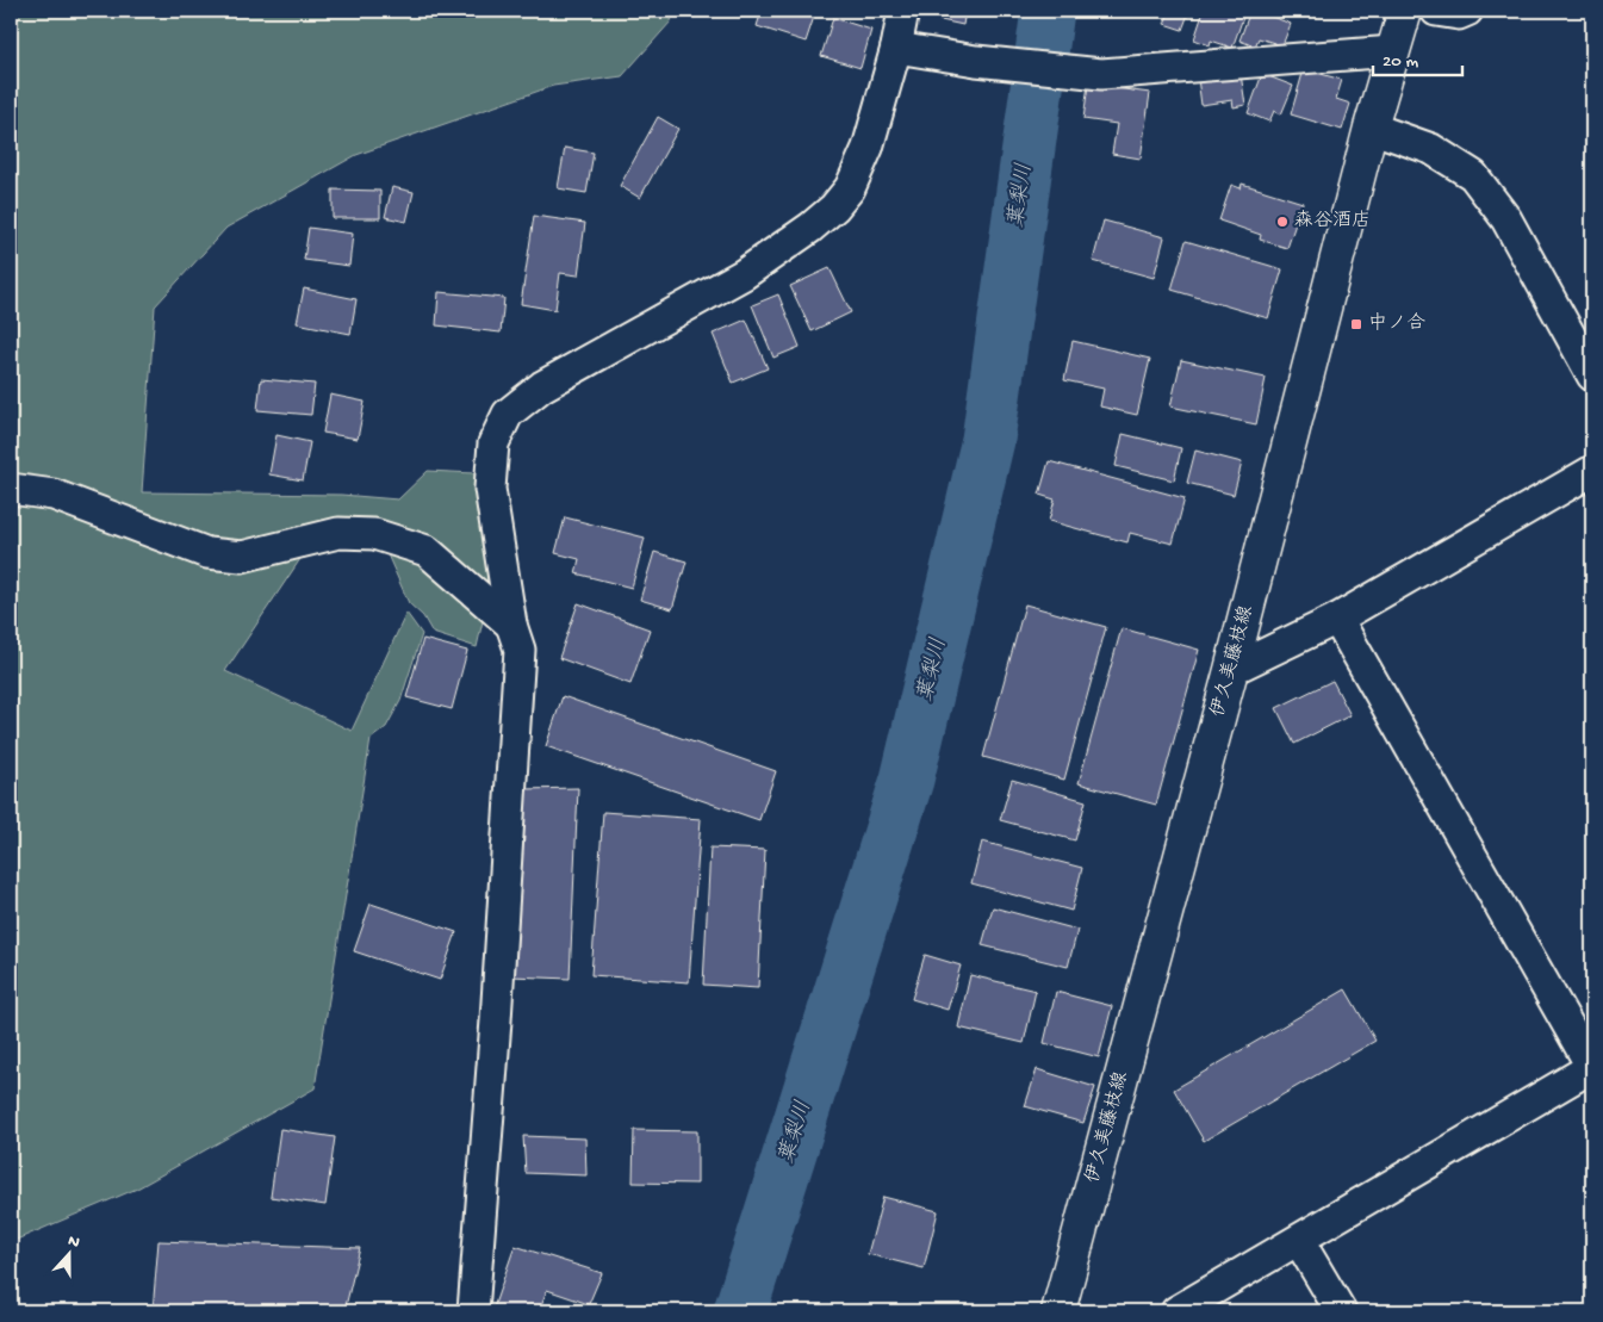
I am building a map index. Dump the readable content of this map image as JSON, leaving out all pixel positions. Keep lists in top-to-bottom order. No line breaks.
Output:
{"streets":{"main road":["伊久美藤枝線"]},"water":["葉梨川"],"places":{"other":["森谷酒店"],"transit":["中ノ合"]},"scale_bar":"20 m","north":"top"}
